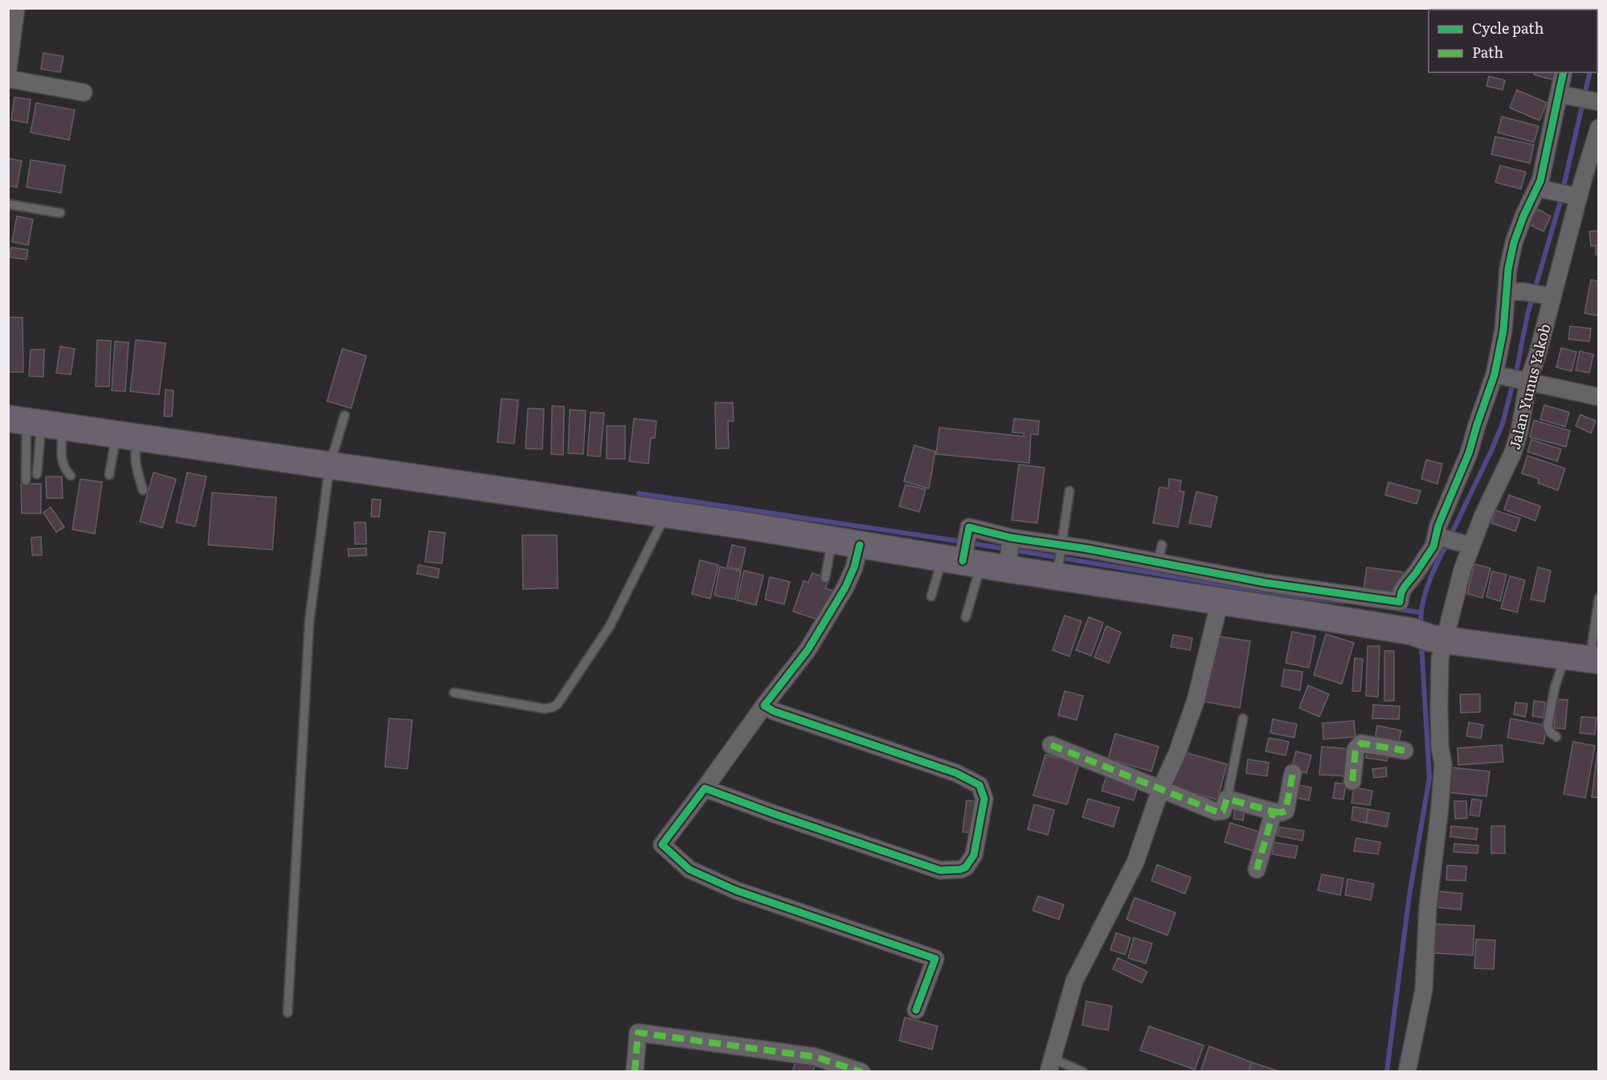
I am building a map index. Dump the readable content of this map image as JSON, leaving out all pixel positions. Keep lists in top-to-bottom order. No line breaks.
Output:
{"streets":{"street":["Jalan Yunus Yakob"]},"legend":["Cycle path","Path"]}
